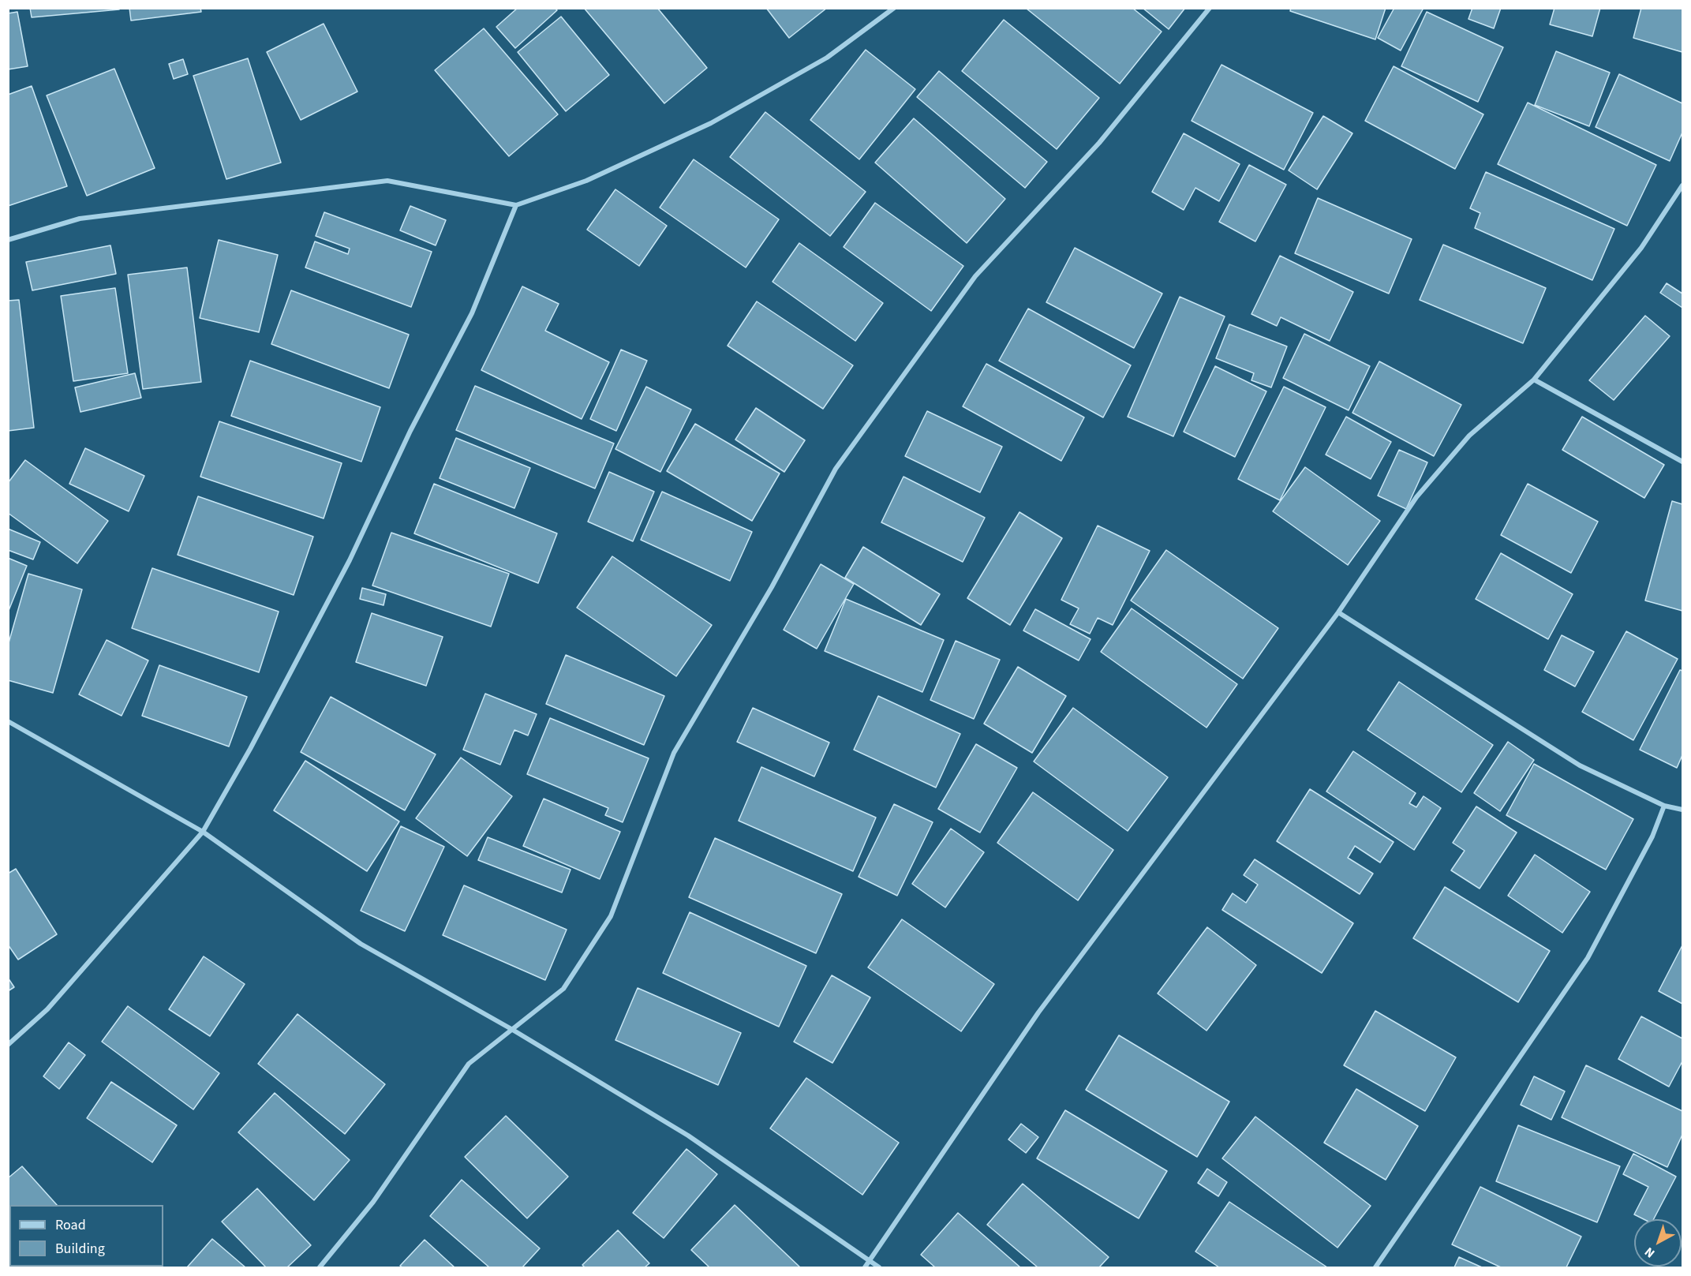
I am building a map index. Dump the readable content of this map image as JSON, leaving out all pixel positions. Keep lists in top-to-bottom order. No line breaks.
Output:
{"legend":["Road","Building"],"north":"bottom left"}
